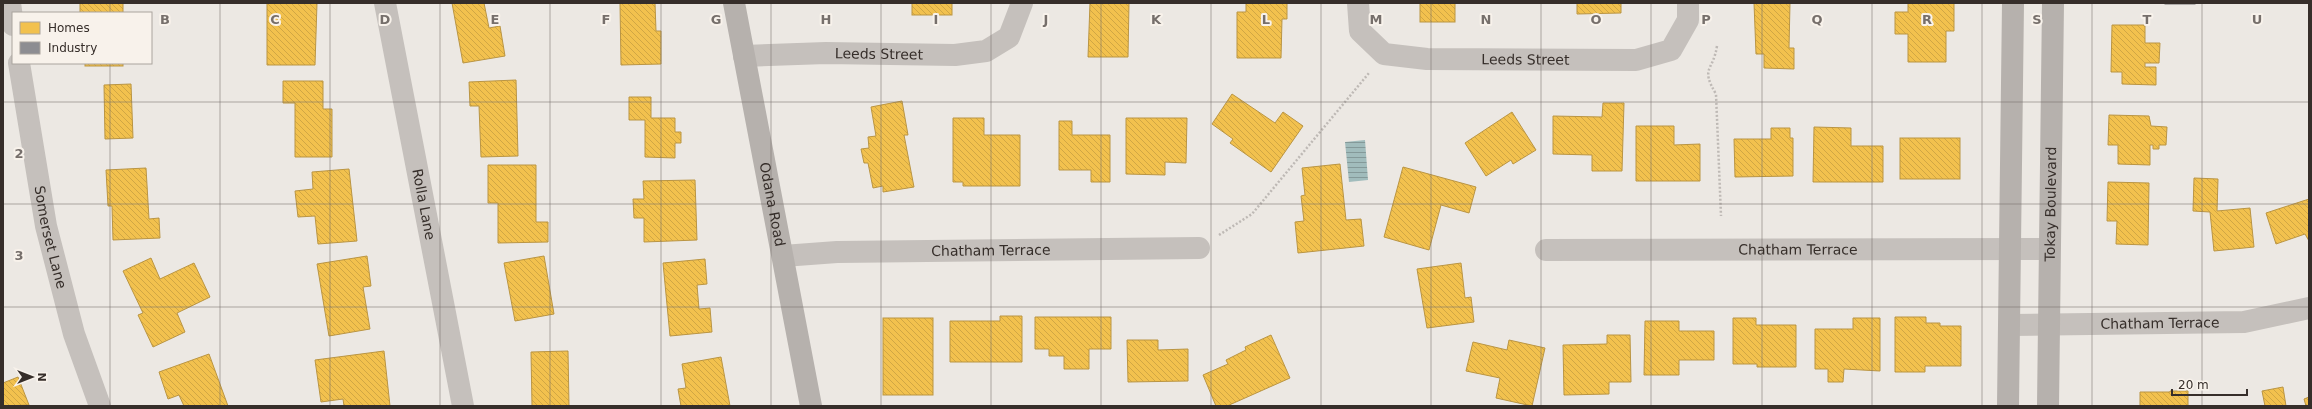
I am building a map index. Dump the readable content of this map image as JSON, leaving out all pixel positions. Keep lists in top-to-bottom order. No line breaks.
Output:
{"streets":{"street":["Leeds Street","Rolla Lane","Odana Road","Tokay Boulevard","Somerset Lane","Chatham Terrace"]},"crossings":[["Leeds Street","Odana Road"],["Odana Road","Chatham Terrace"],["Tokay Boulevard","Chatham Terrace"]],"legend":["Homes","Industry"],"scale_bar":"20 m","north":"right","grid":{"columns":["B","C","D","E","F","G","H","I","J","K","L","M","N","O","P","Q","R","S","T","U"],"rows":["2","3"]}}
